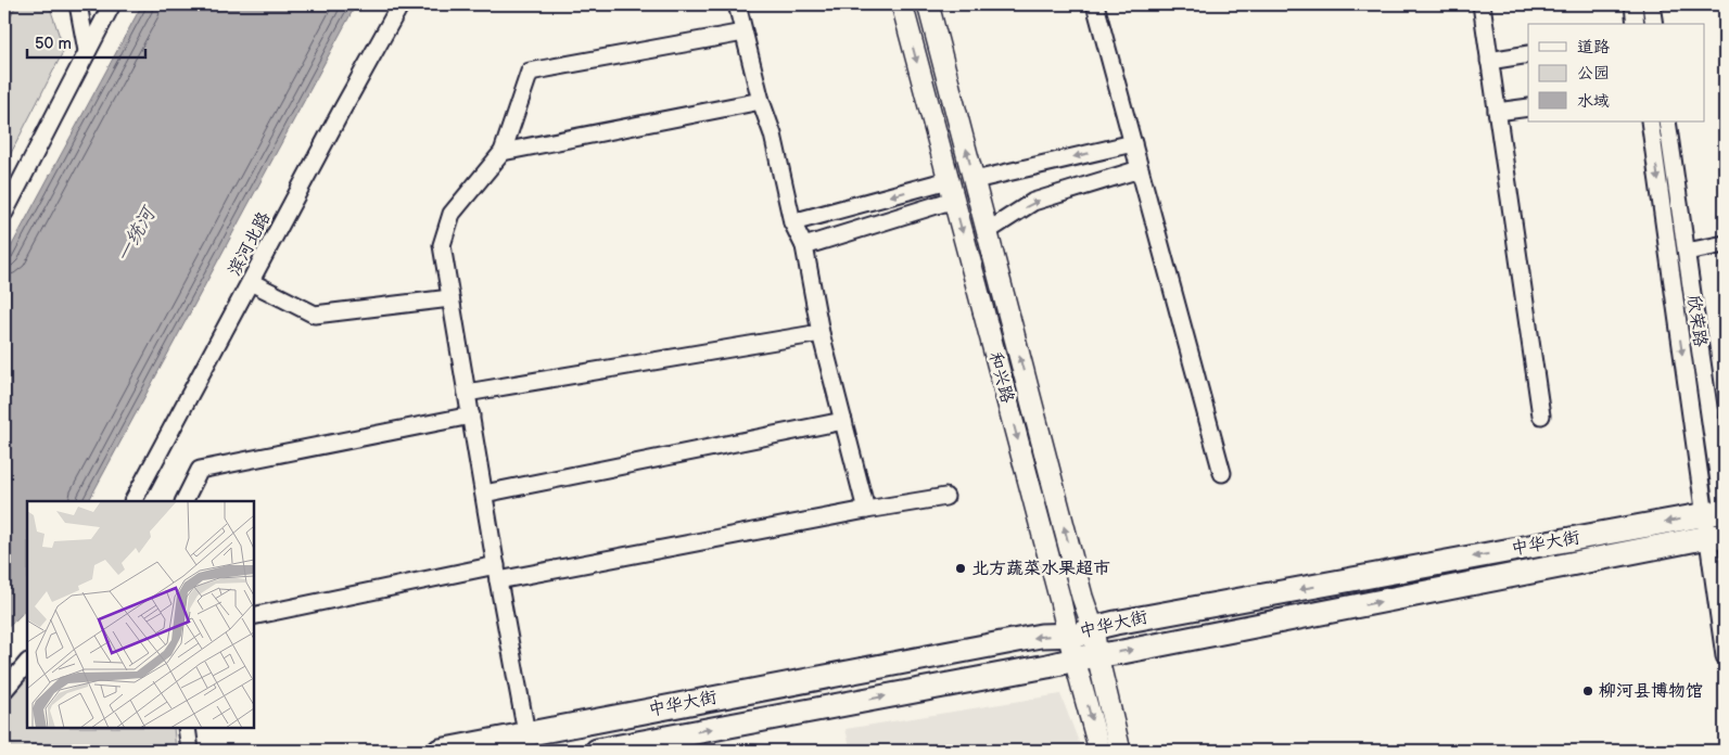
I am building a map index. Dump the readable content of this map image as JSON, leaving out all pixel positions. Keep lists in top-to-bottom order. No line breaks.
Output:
{"streets":{"main road":["中华大街"],"street":["滨河北路","欣荣路","和兴路"]},"crossings":[["欣荣路","中华大街"],["和兴路","中华大街"]],"water":["一统河"],"places":["北方蔬菜水果超市","柳河县博物馆"],"legend":["道路","公园","水域"],"scale_bar":"50 m"}
